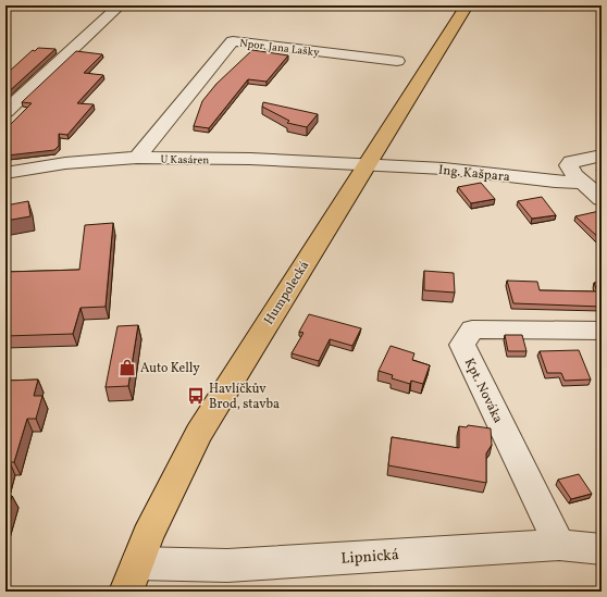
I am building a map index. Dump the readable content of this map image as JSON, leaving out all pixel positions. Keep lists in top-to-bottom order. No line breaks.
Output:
{"streets":{"main road":["Humpolecká"],"street":["Npor. Jana Lašky","U Kasáren","Ing. Kašpara","Kpt. Nováka","Lipnická"]},"crossings":[["Npor. Jana Lašky","U Kasáren"],["U Kasáren","Ing. Kašpara"],["U Kasáren","Humpolecká"],["Ing. Kašpara","Humpolecká"],["Humpolecká","Lipnická"],["Kpt. Nováka","Lipnická"]],"places":{"shop":["Auto Kelly"],"bus stop":["Havlíčkův Brod, stavba"]}}
